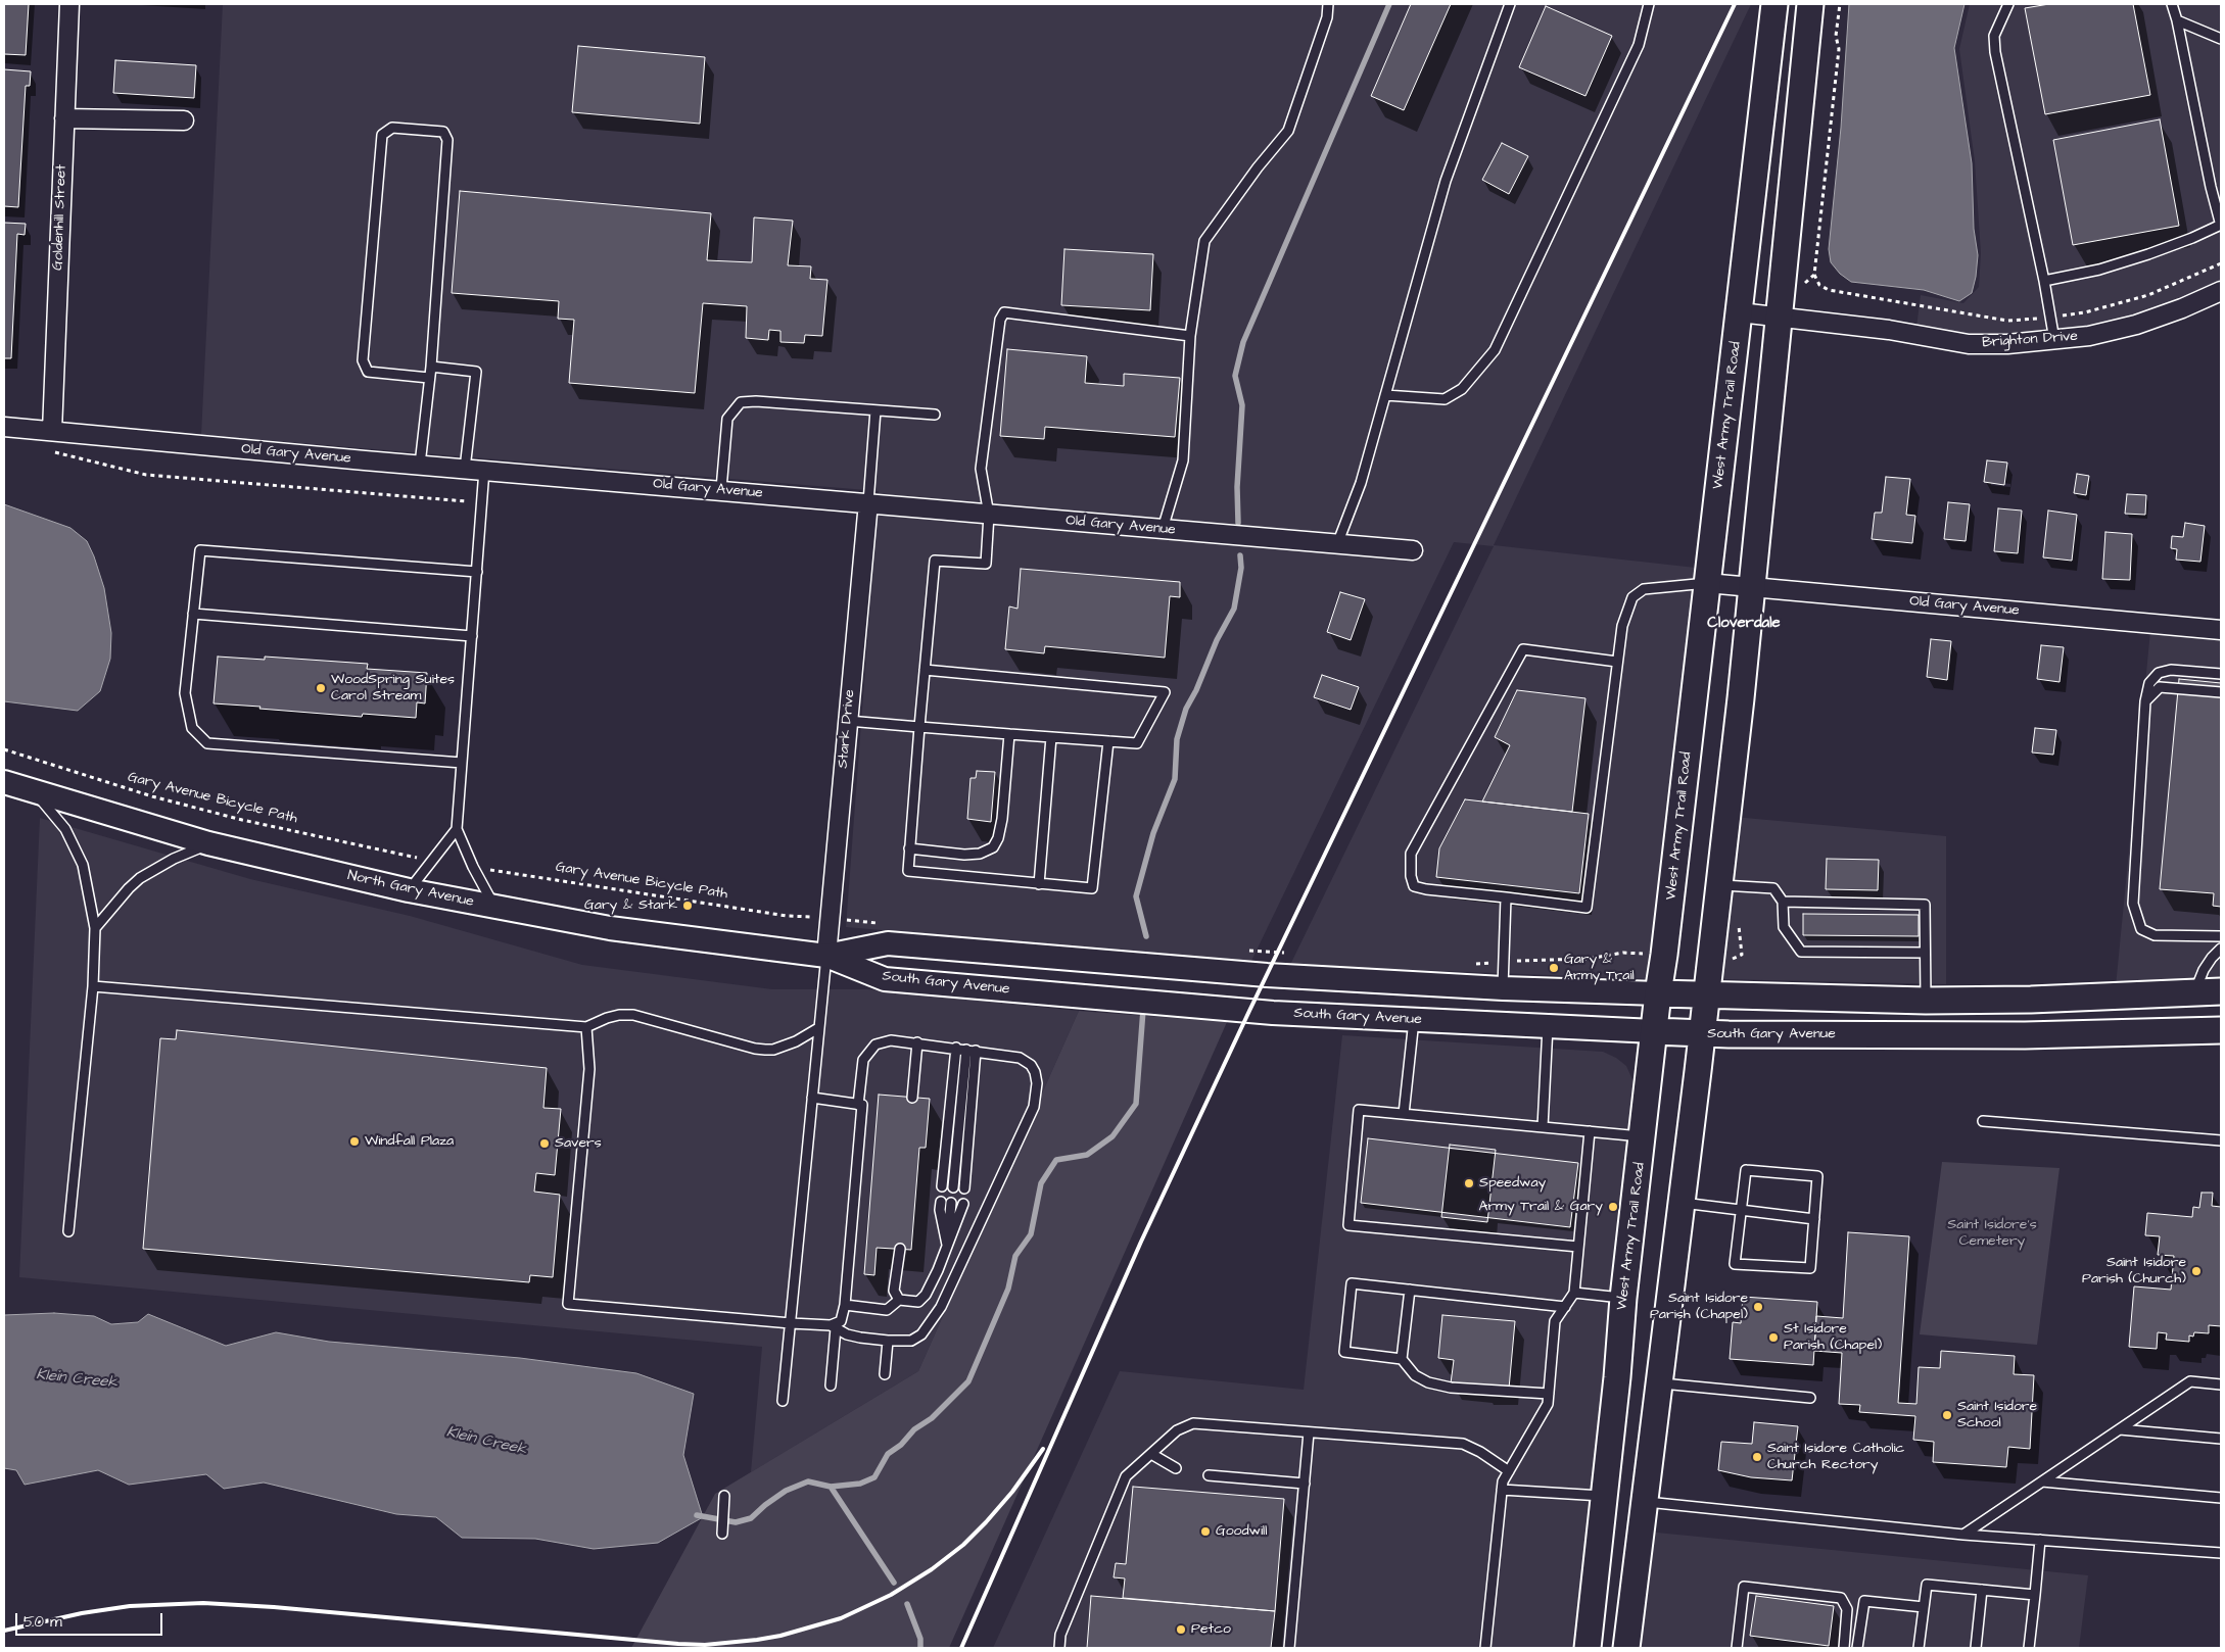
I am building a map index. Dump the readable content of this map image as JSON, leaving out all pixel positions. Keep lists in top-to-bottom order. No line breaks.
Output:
{"streets":{"main road":["West Army Trail Road","South Gary Avenue"],"street":["Goldenhill Street","Brighton Drive","Old Gary Avenue","Stark Drive","North Gary Avenue"],"path":["Gary Avenue Bicycle Path"]},"crossings":[["Goldenhill Street","Old Gary Avenue"],["Brighton Drive","West Army Trail Road"],["West Army Trail Road","Old Gary Avenue"],["West Army Trail Road","South Gary Avenue"],["Old Gary Avenue","Stark Drive"],["Stark Drive","North Gary Avenue"],["Stark Drive","South Gary Avenue"],["North Gary Avenue","South Gary Avenue"]],"districts":["Cloverdale"],"water":["Klein Creek"],"parks":["Saint Isidore's Cemetery"],"places":["WoodSpring Suites Carol Stream","Gary & Stark","Gary & Army Trail","Windfall Plaza","Savers","Speedway","Army Trail & Gary","Saint Isidore Parish (Church)","Saint Isidore Parish (Chapel)","St Isidore Parish (Chapel)","Saint Isidore School","Saint Isidore Catholic Church Rectory","Goodwill","Petco"],"scale_bar":"50 m"}
